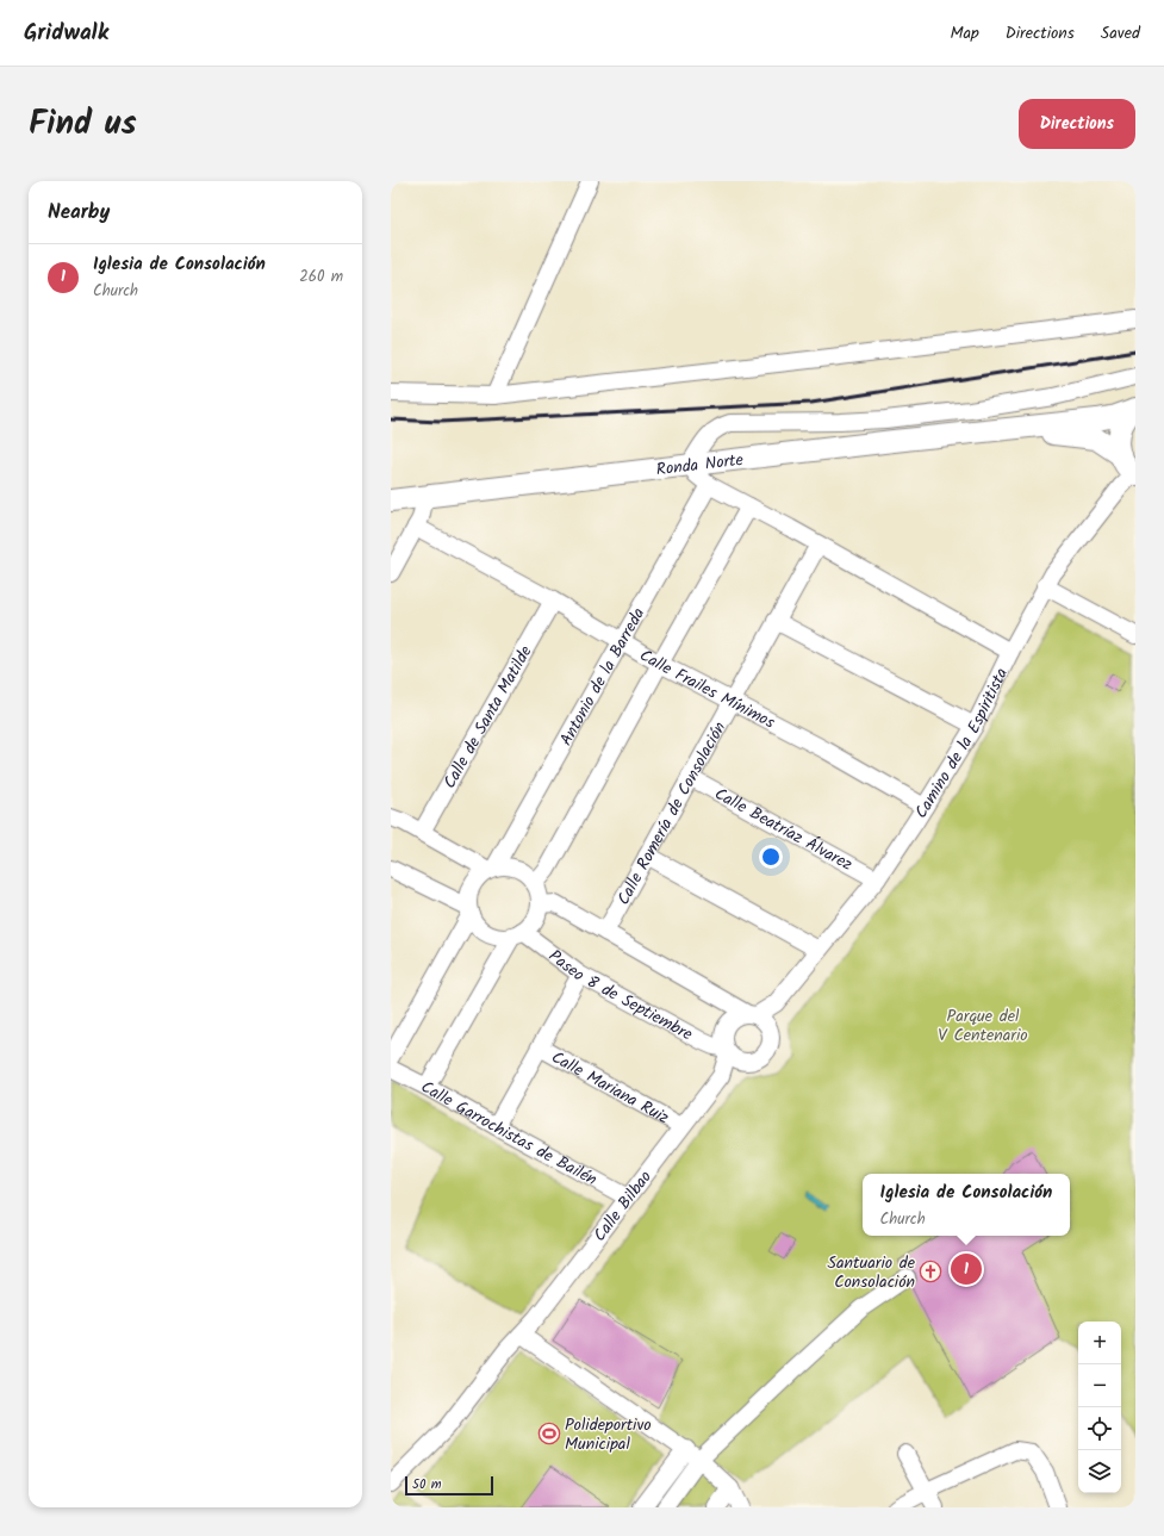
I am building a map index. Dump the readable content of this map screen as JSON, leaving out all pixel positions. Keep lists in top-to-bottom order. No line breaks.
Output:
{"streets":{"main road":["Ronda Norte"],"street":["Antonio de la Barreda","Calle Frailes Mínimos","Calle de Santa Matilde","Camino de la Espiritista","Calle Romería de Consolación","Calle Beatríaz Álvarez","Paseo 8 de Septiembre","Calle Mariana Ruiz","Calle Garrochistas de Bailén","Calle Bilbao"]},"crossings":[["Ronda Norte","Camino de la Espiritista"],["Antonio de la Barreda","Calle Frailes Mínimos"],["Antonio de la Barreda","Paseo 8 de Septiembre"],["Calle Frailes Mínimos","Calle de Santa Matilde"],["Calle Frailes Mínimos","Camino de la Espiritista"],["Calle Frailes Mínimos","Calle Romería de Consolación"],["Camino de la Espiritista","Calle Beatríaz Álvarez"],["Camino de la Espiritista","Paseo 8 de Septiembre"],["Camino de la Espiritista","Calle Bilbao"],["Calle Romería de Consolación","Calle Beatríaz Álvarez"],["Paseo 8 de Septiembre","Calle Bilbao"],["Calle Mariana Ruiz","Calle Bilbao"],["Calle Garrochistas de Bailén","Calle Bilbao"]],"parks":["Parque del V Centenario"],"places":{"church":["Santuario de Consolación"],"sports":["Polideportivo Municipal"]},"scale_bar":"50 m","page":{"header":"Gridwalk","nav":["Map","Directions","Saved"],"title":"Find us","buttons":"Directions","heading":"Nearby","list":[{"mark":"1","name":"Iglesia de Consolación","note":"Church","value":"260 m"}],"popup":["Iglesia de Consolación","Church"],"pins":"1","map_buttons":["+","−"],"scale":"50 m"}}
